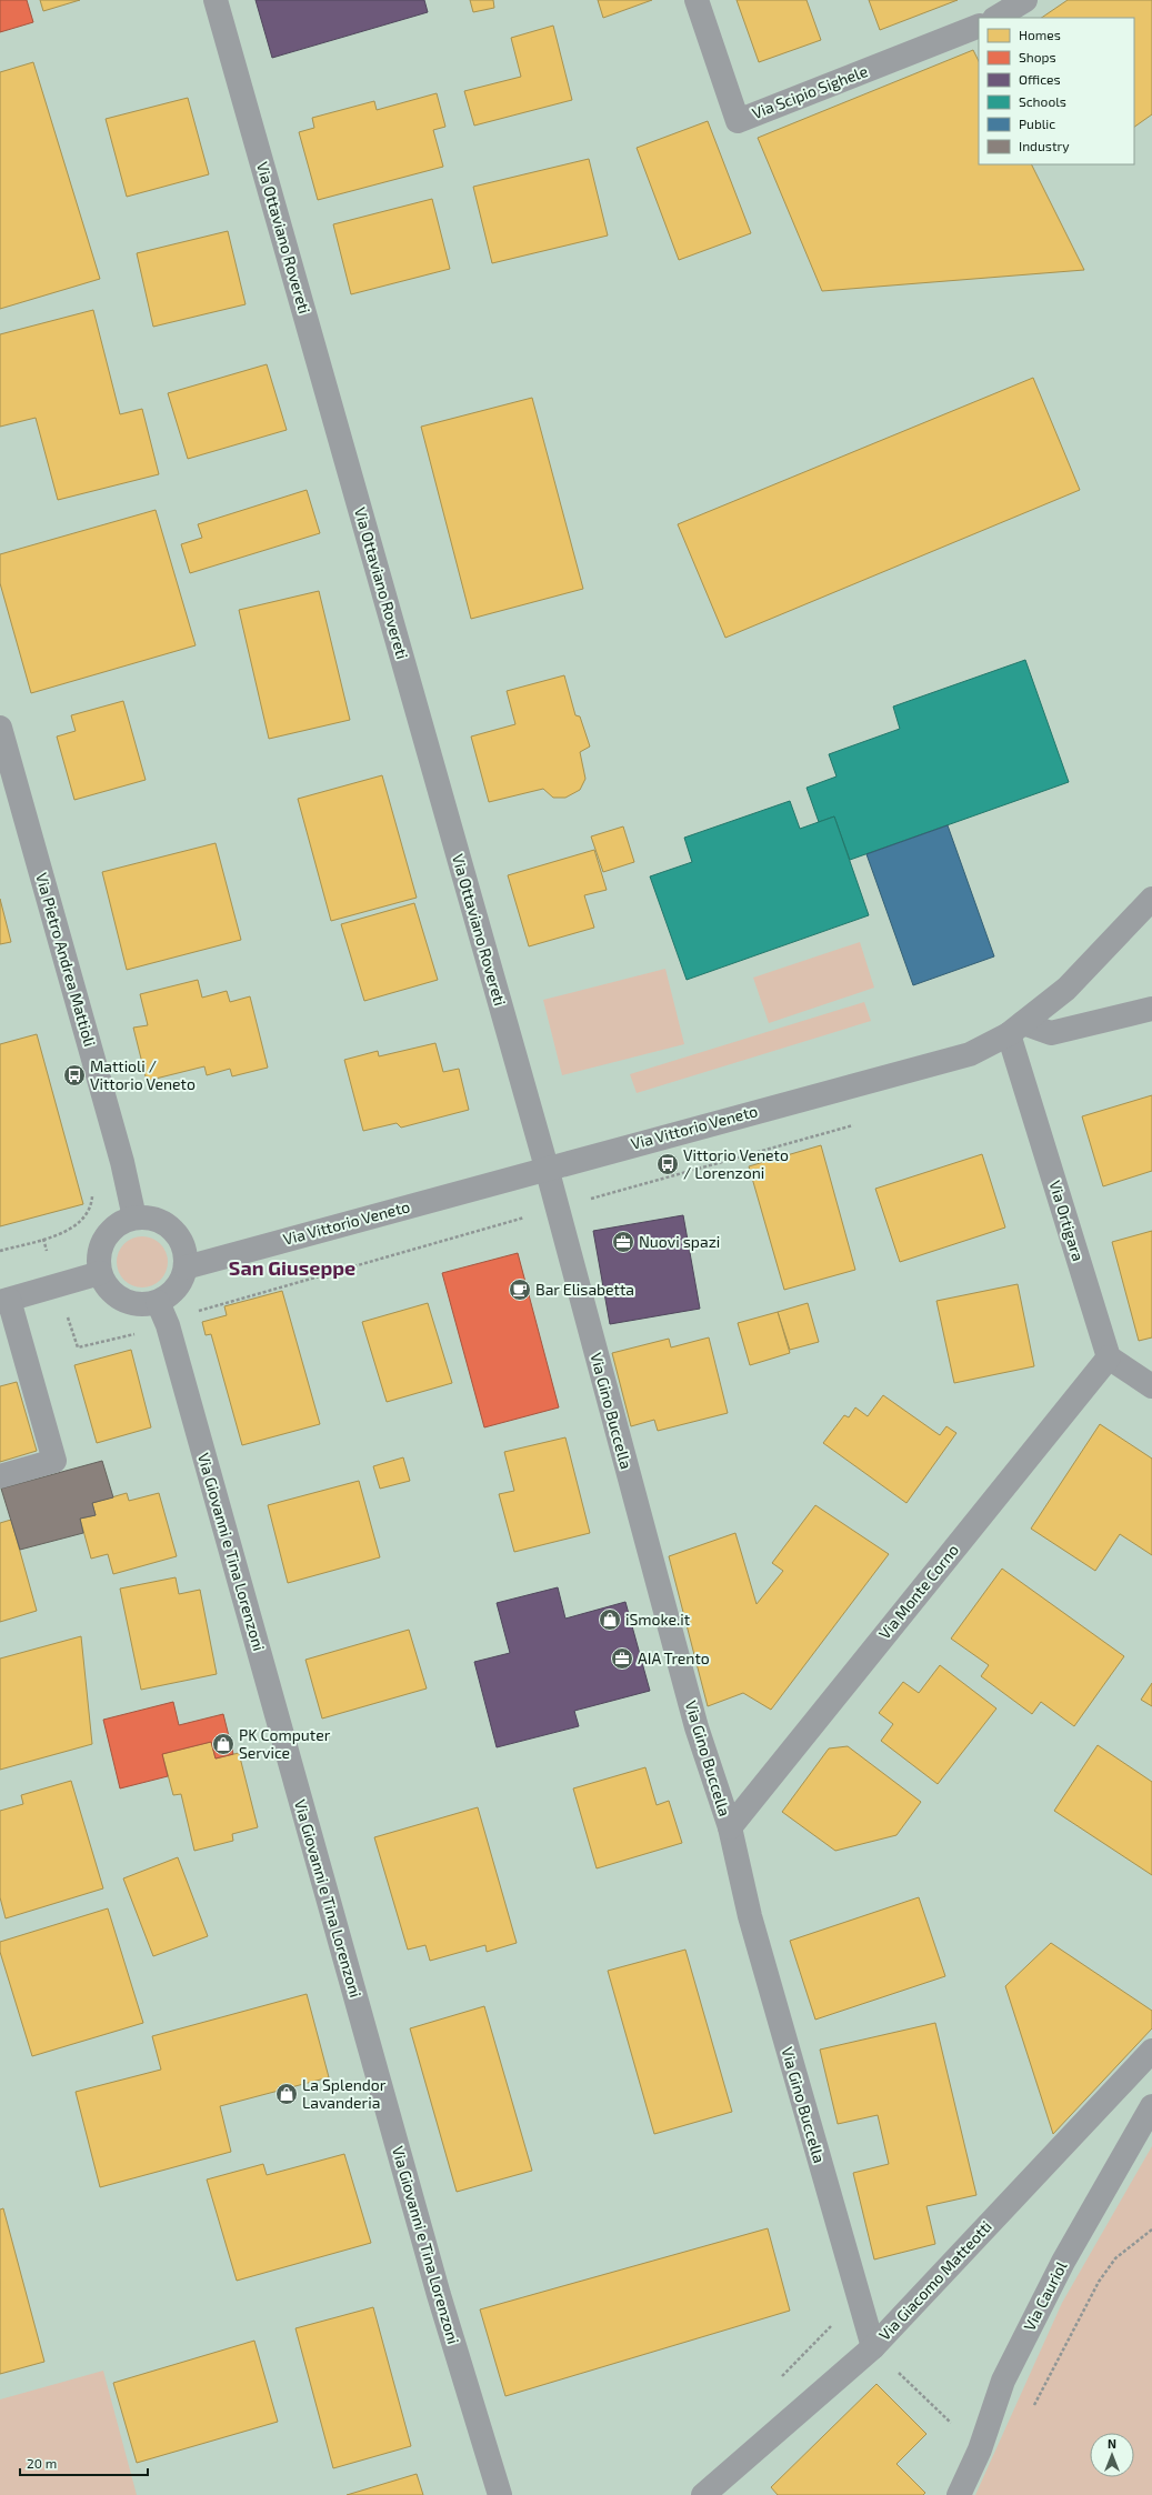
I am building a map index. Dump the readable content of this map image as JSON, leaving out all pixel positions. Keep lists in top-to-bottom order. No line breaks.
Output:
{"streets":{"street":["Via Scipio Sighele","Via Ottaviano Rovereti","Via Pietro Andrea Mattioli","Via Vittorio Veneto","Via Ortigara","Via Gino Buccella","Via Giovanni e Tina Lorenzoni","Via Monte Corno","Via Giacomo Matteotti","Via Cauriol"]},"crossings":[["Via Ottaviano Rovereti","Via Vittorio Veneto"],["Via Ottaviano Rovereti","Via Gino Buccella"],["Via Pietro Andrea Mattioli","Via Vittorio Veneto"],["Via Pietro Andrea Mattioli","Via Giovanni e Tina Lorenzoni"],["Via Vittorio Veneto","Via Ortigara"],["Via Vittorio Veneto","Via Gino Buccella"],["Via Vittorio Veneto","Via Giovanni e Tina Lorenzoni"],["Via Ortigara","Via Monte Corno"],["Via Gino Buccella","Via Monte Corno"],["Via Gino Buccella","Via Giacomo Matteotti"]],"districts":["San Giuseppe"],"places":{"bus stop":["Mattioli / Vittorio Veneto","Vittorio Veneto / Lorenzoni"],"office":["Nuovi spazi","AIA Trento"],"cafe":["Bar Elisabetta"],"shop":["iSmoke.it","PK Computer Service","La Splendor Lavanderia"]},"legend":["Homes","Shops","Offices","Schools","Public","Industry"],"scale_bar":"20 m","north":"top"}
